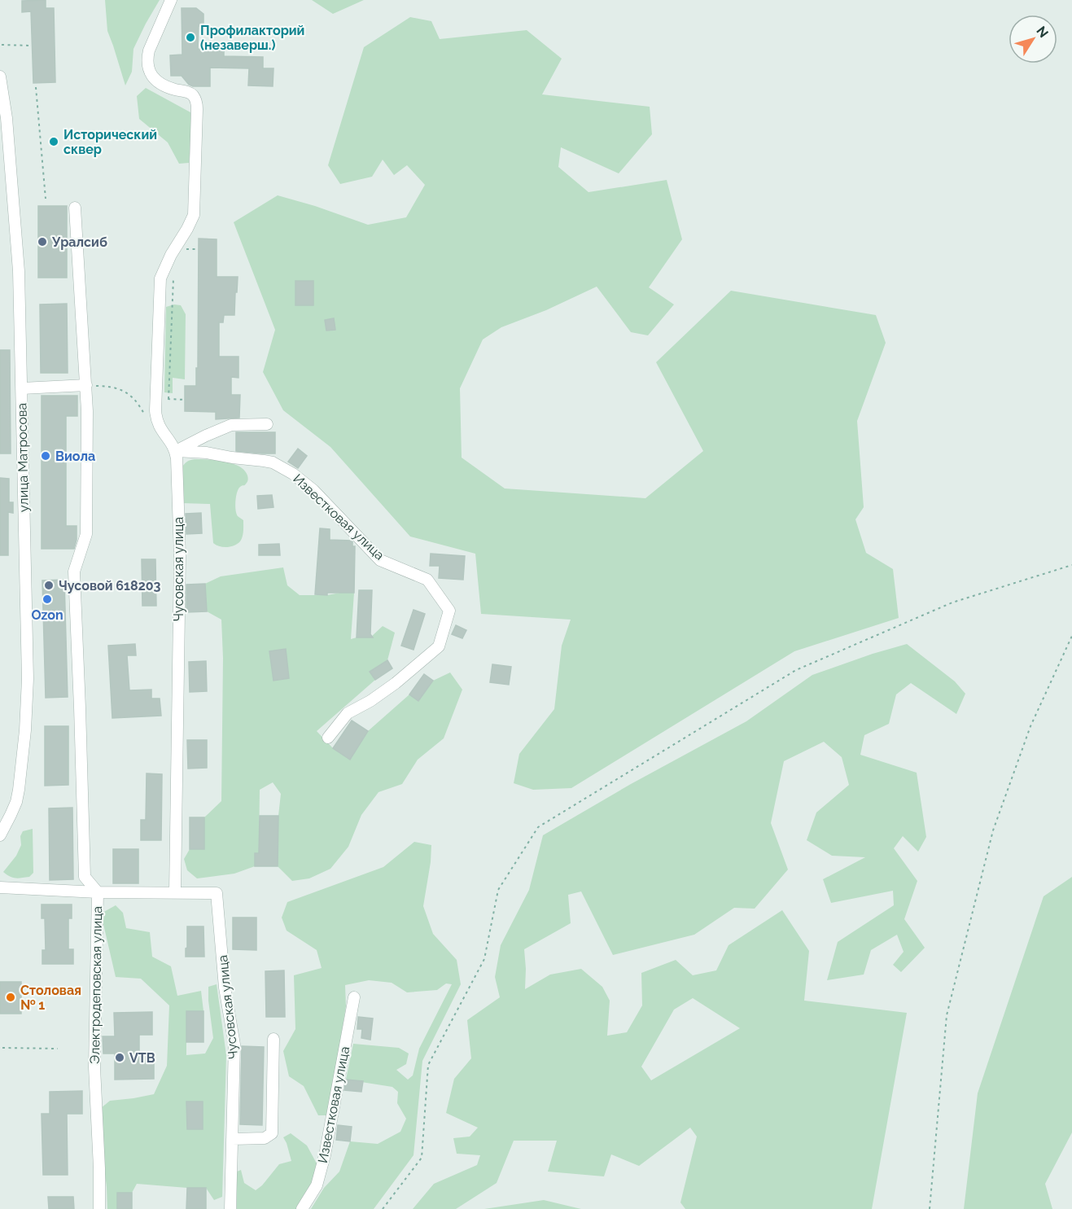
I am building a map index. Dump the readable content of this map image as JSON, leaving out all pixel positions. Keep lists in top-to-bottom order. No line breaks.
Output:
{"streets":{"street":["улица Матросова","Известковая улица","Чусовская улица","Электродеповская улица"]},"crossings":[["Известковая улица","Чусовская улица"]],"places":["Профилакторий (незаверш.)","Исторический сквер","Уралсиб","Виола","Чусовой 618203","Ozon","Столовая № 1","VTB"],"north":"top right"}
